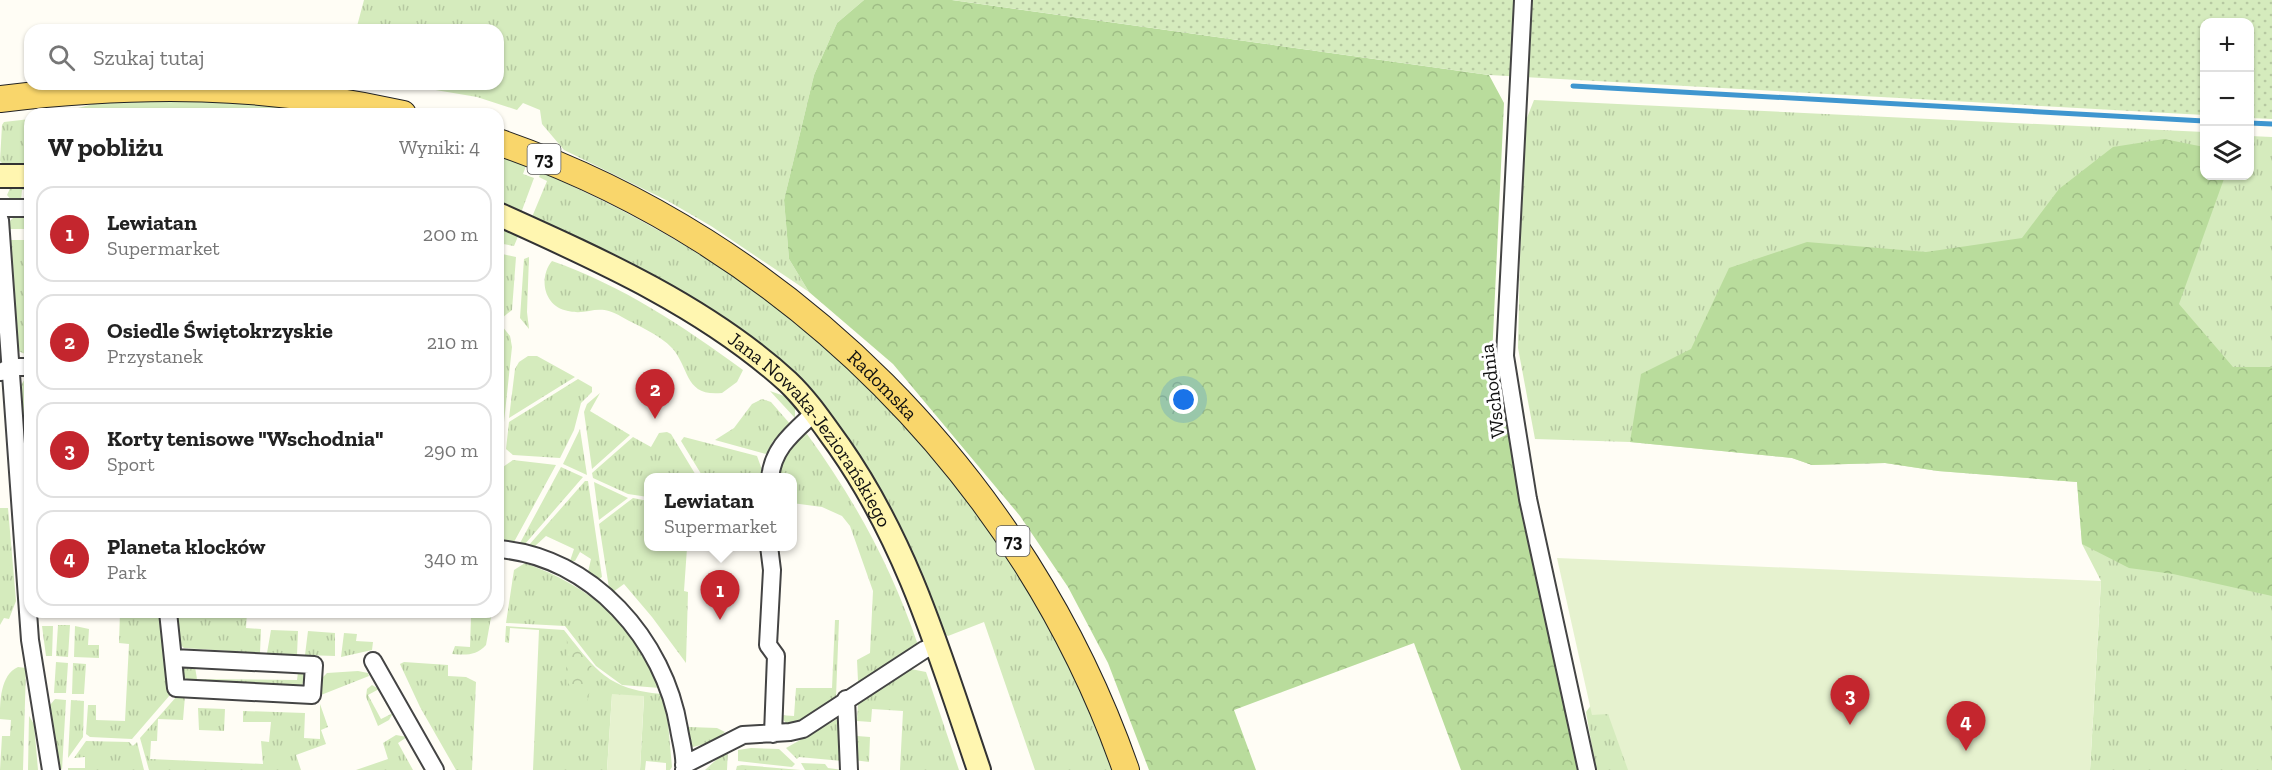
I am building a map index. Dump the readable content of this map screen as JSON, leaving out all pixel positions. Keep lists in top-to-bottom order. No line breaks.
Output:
{"streets":{"main road":["73","Radomska"],"street":["Wschodnia","Jana Nowaka-Jeziorańskiego"]},"page":{"map_buttons":["+","−"],"search":"Szukaj tutaj","heading":["W pobliżu","Wyniki: 4"],"list":[{"mark":"1","name":"Lewiatan","note":"Supermarket","value":"200 m"},{"mark":"2","name":"Osiedle Świętokrzyskie","note":"Przystanek","value":"210 m"},{"mark":"3","name":"Korty tenisowe \"Wschodnia\"","note":"Sport","value":"290 m"},{"mark":"4","name":"Planeta klocków","note":"Park","value":"340 m"}],"pins":["2","1","3","4"],"popup":["Lewiatan","Supermarket"]}}
